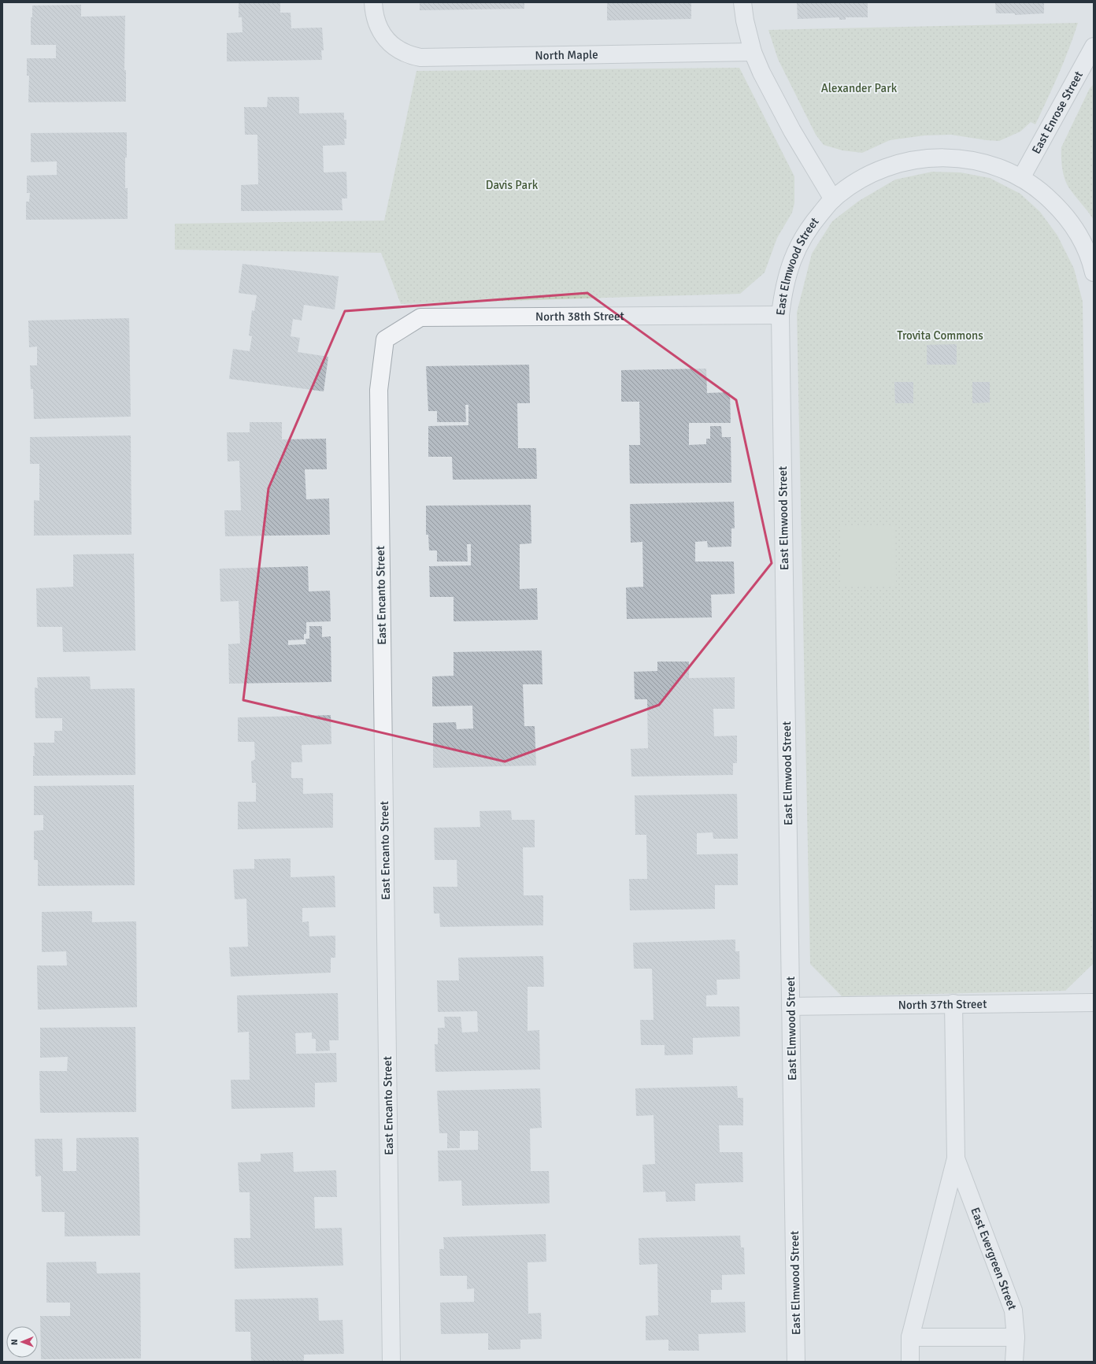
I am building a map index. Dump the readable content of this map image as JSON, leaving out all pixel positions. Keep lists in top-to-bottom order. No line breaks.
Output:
{"streets":{"street":["North Maple","East Enrose Street","East Elmwood Street","North 38th Street","East Encanto Street","North 37th Street","East Evergreen Street"]},"crossings":[["East Enrose Street","East Elmwood Street"],["East Elmwood Street","North 38th Street"],["East Elmwood Street","North 37th Street"],["North 38th Street","East Encanto Street"],["North 37th Street","East Evergreen Street"]],"parks":["Alexander Park","Davis Park","Trovita Commons"],"north":"left"}
